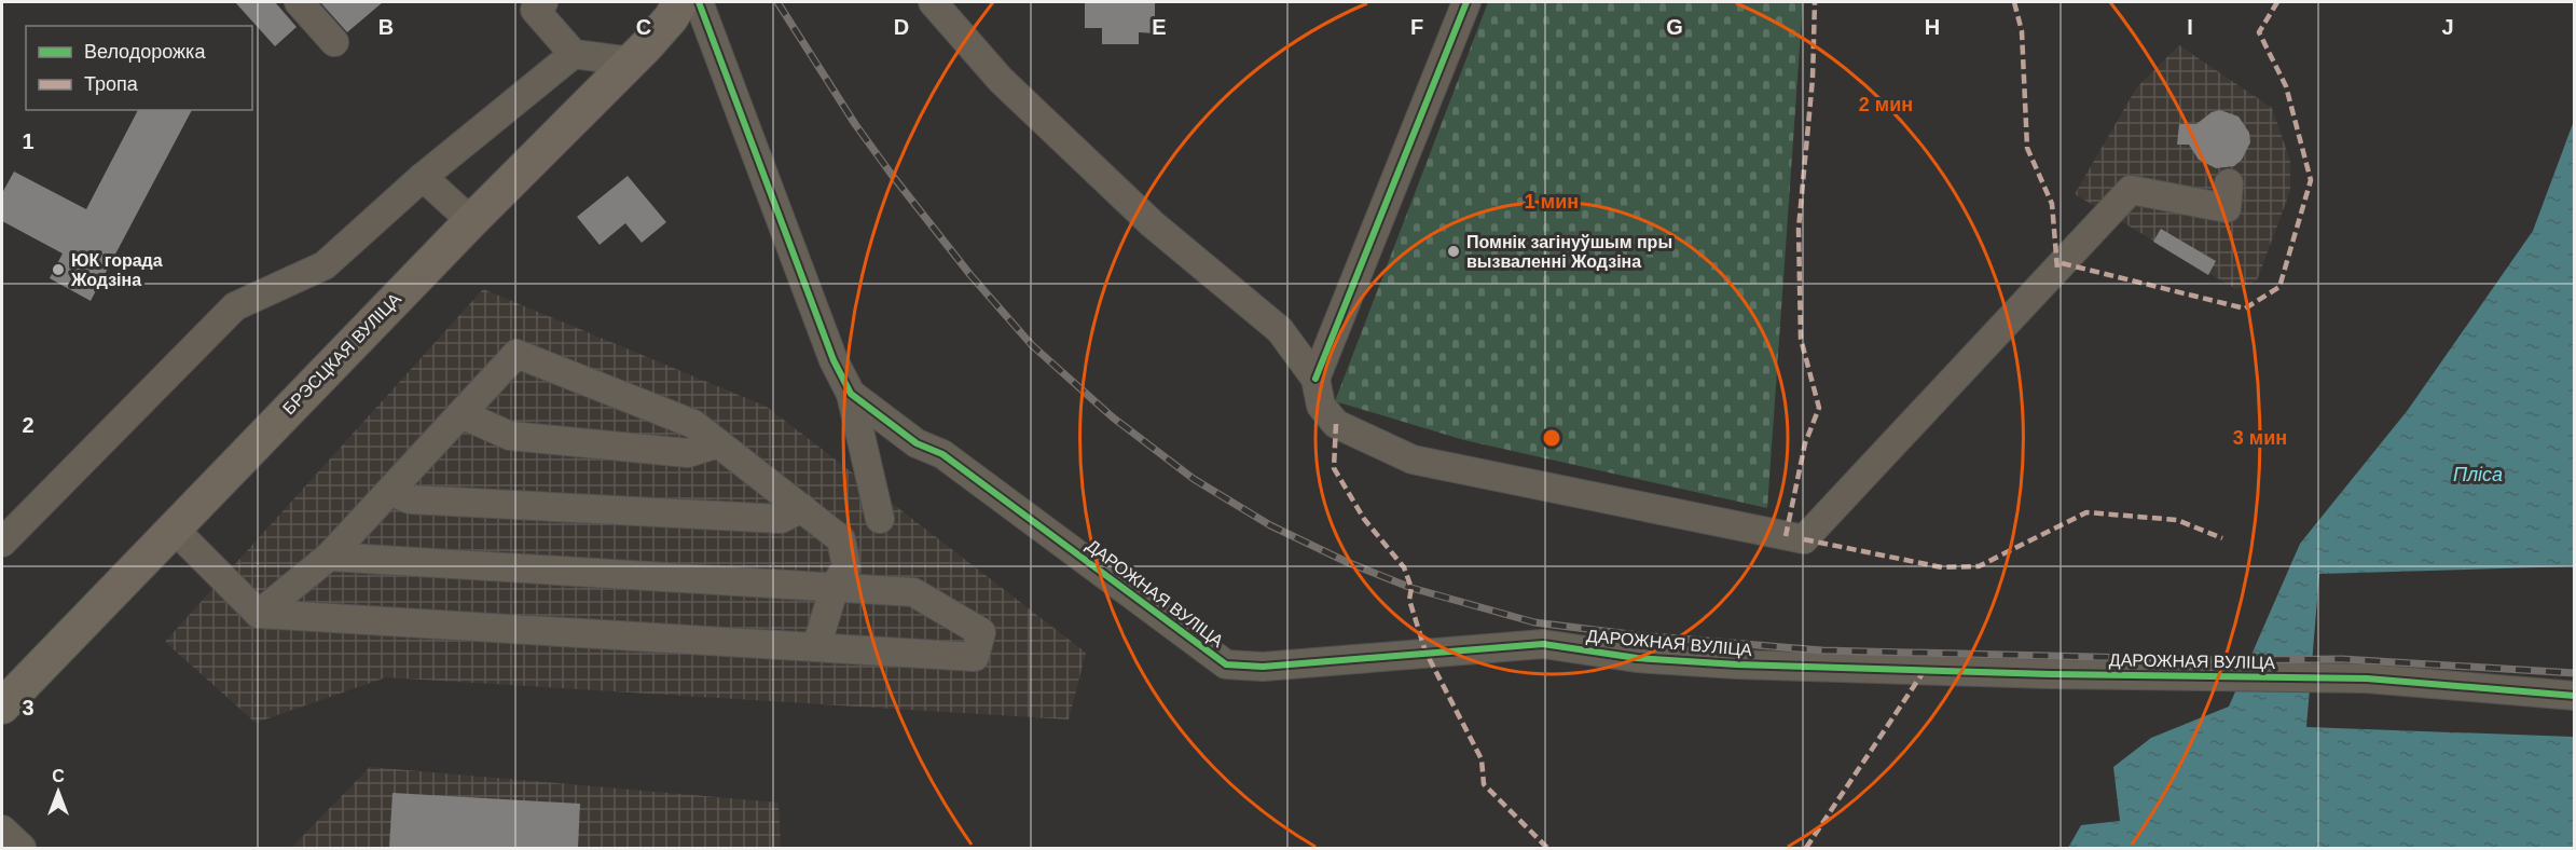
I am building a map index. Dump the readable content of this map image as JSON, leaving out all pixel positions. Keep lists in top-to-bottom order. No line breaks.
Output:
{"streets":{"main road":["БРЭСЦКАЯ ВУЛІЦА"],"street":["ДАРОЖНАЯ ВУЛІЦА"]},"water":["Пліса"],"places":["Помнік загінуўшым пры вызваленні Жодзіна","ЮК горада Жодзіна"],"legend":["Велодорожка","Тропа"],"north":"top","grid":{"columns":["B","C","D","E","F","G","H","I","J"],"rows":["1","2","3"]},"rings":["2 мин","1 мин","3 мин"]}
